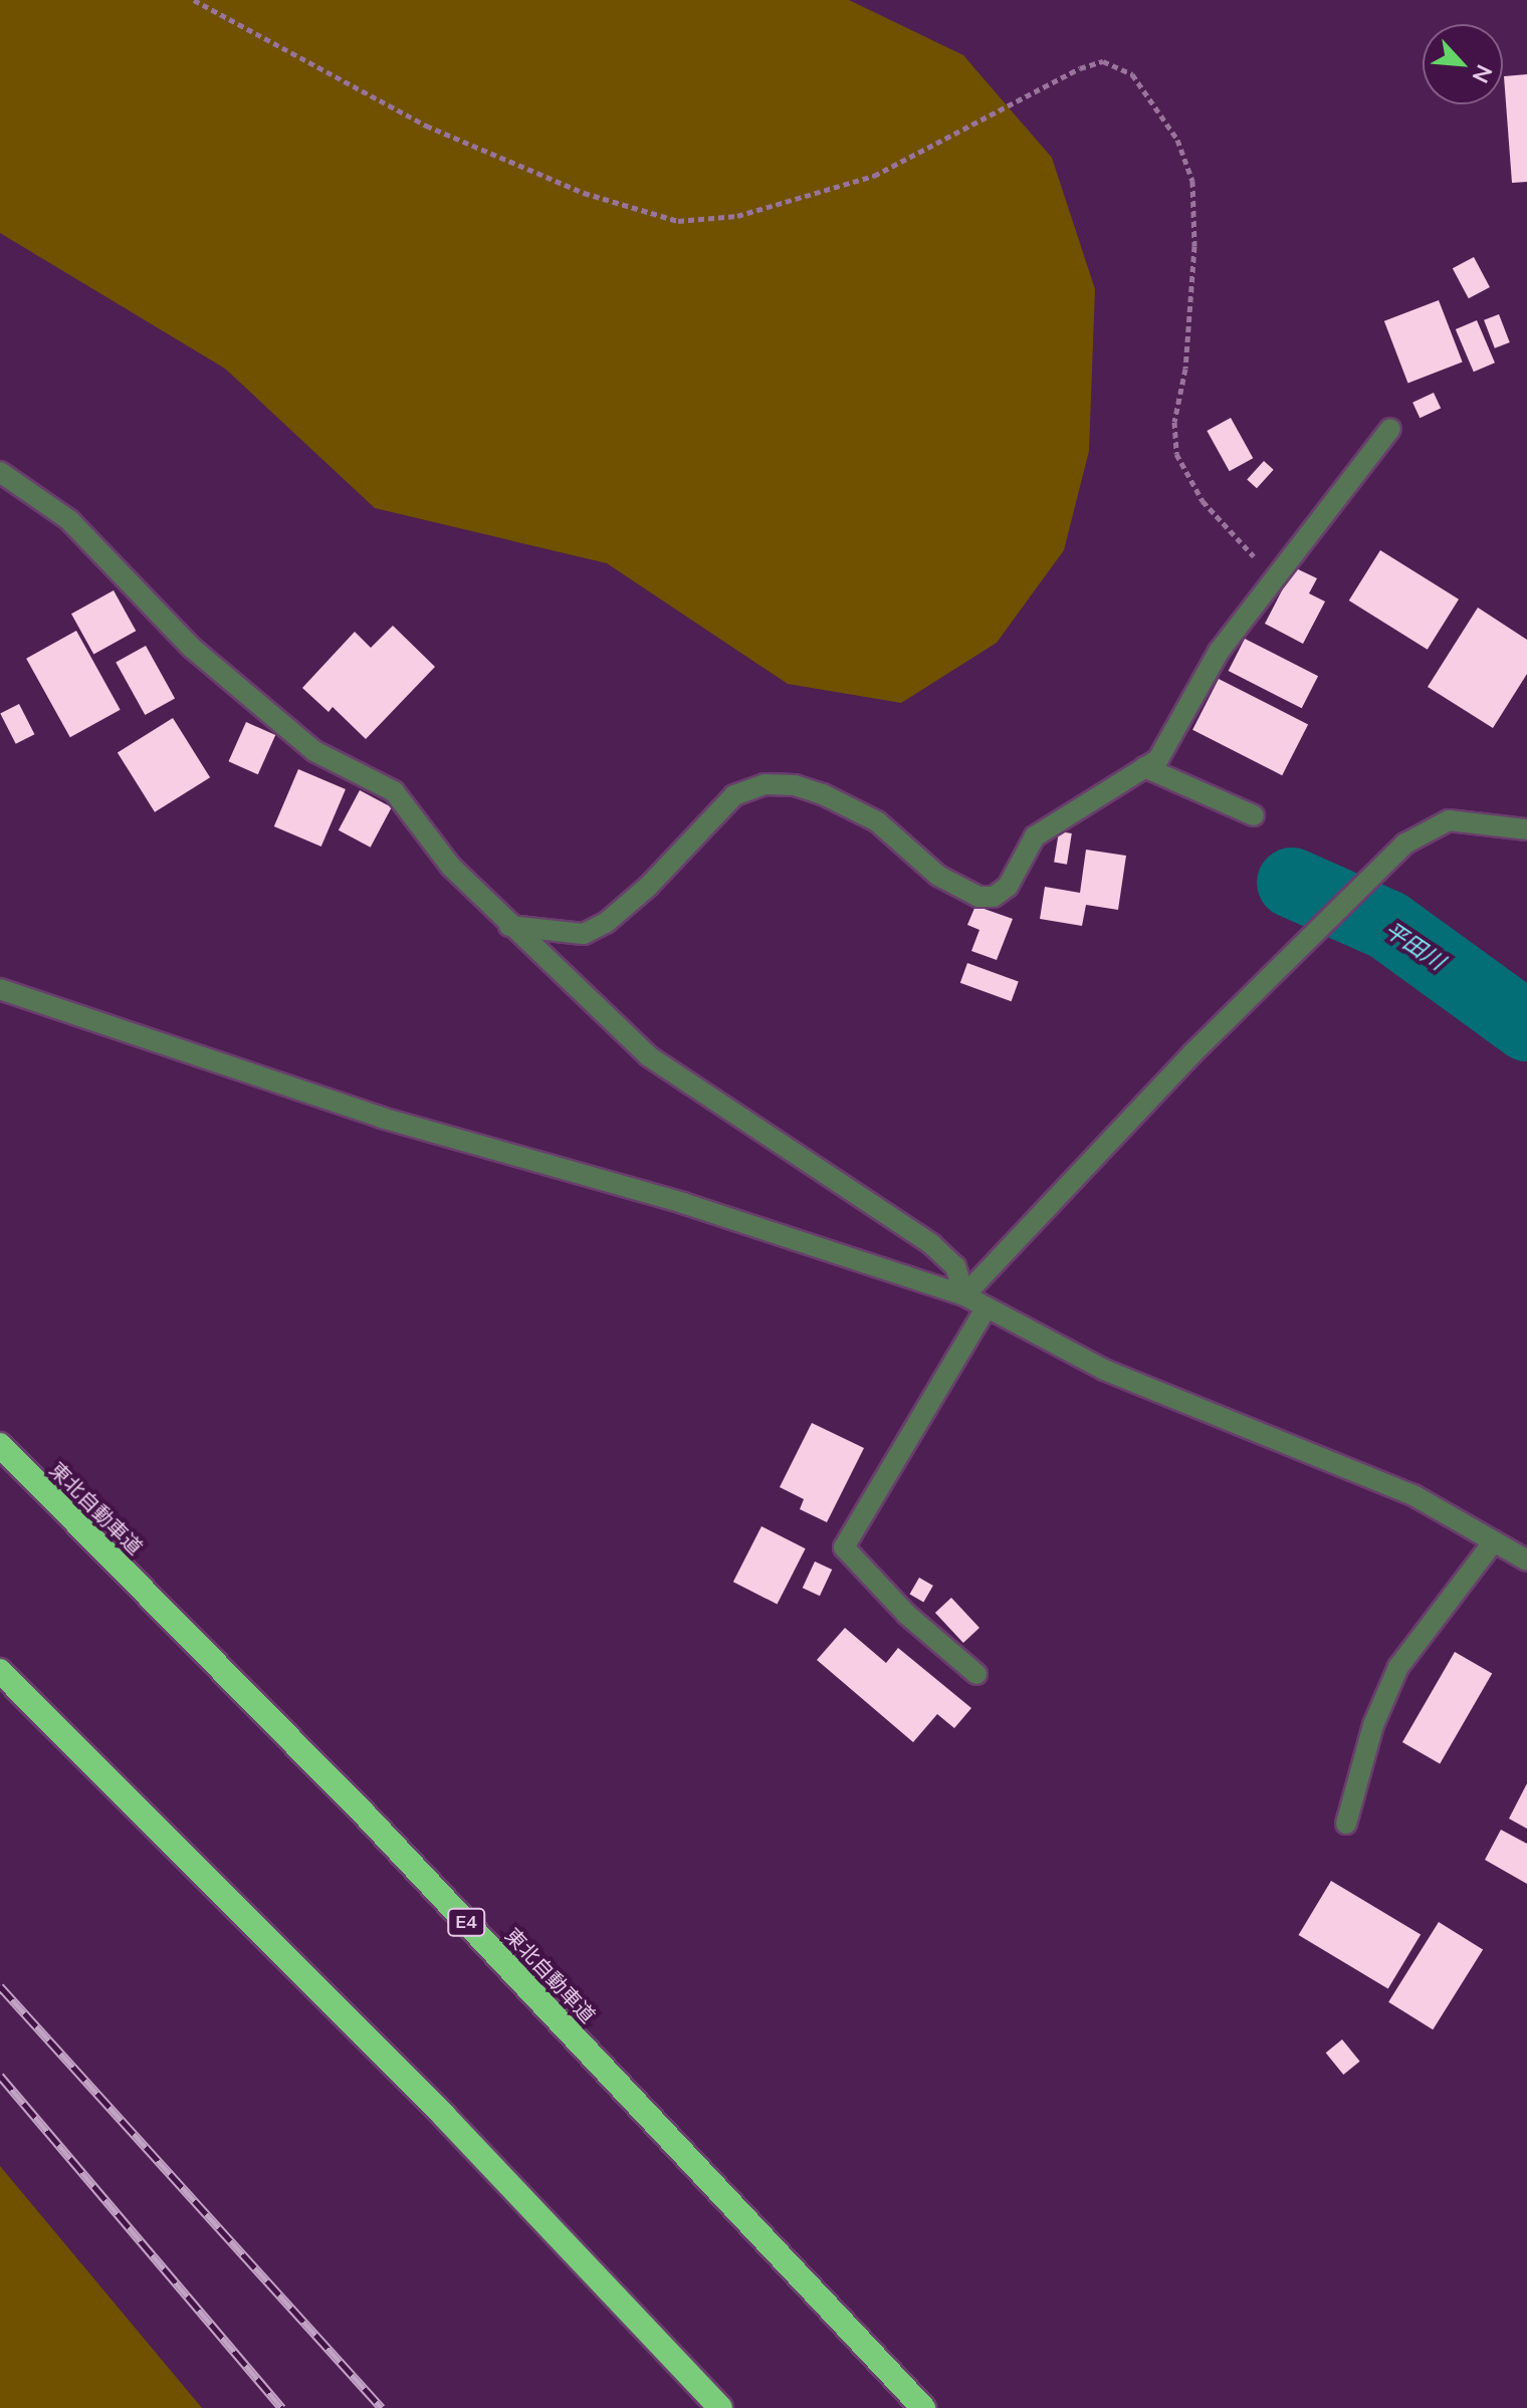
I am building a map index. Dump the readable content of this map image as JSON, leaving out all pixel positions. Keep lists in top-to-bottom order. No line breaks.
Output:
{"streets":{"highway":["東北自動車道","E4"]},"water":["平田川"],"north":"bottom right"}
